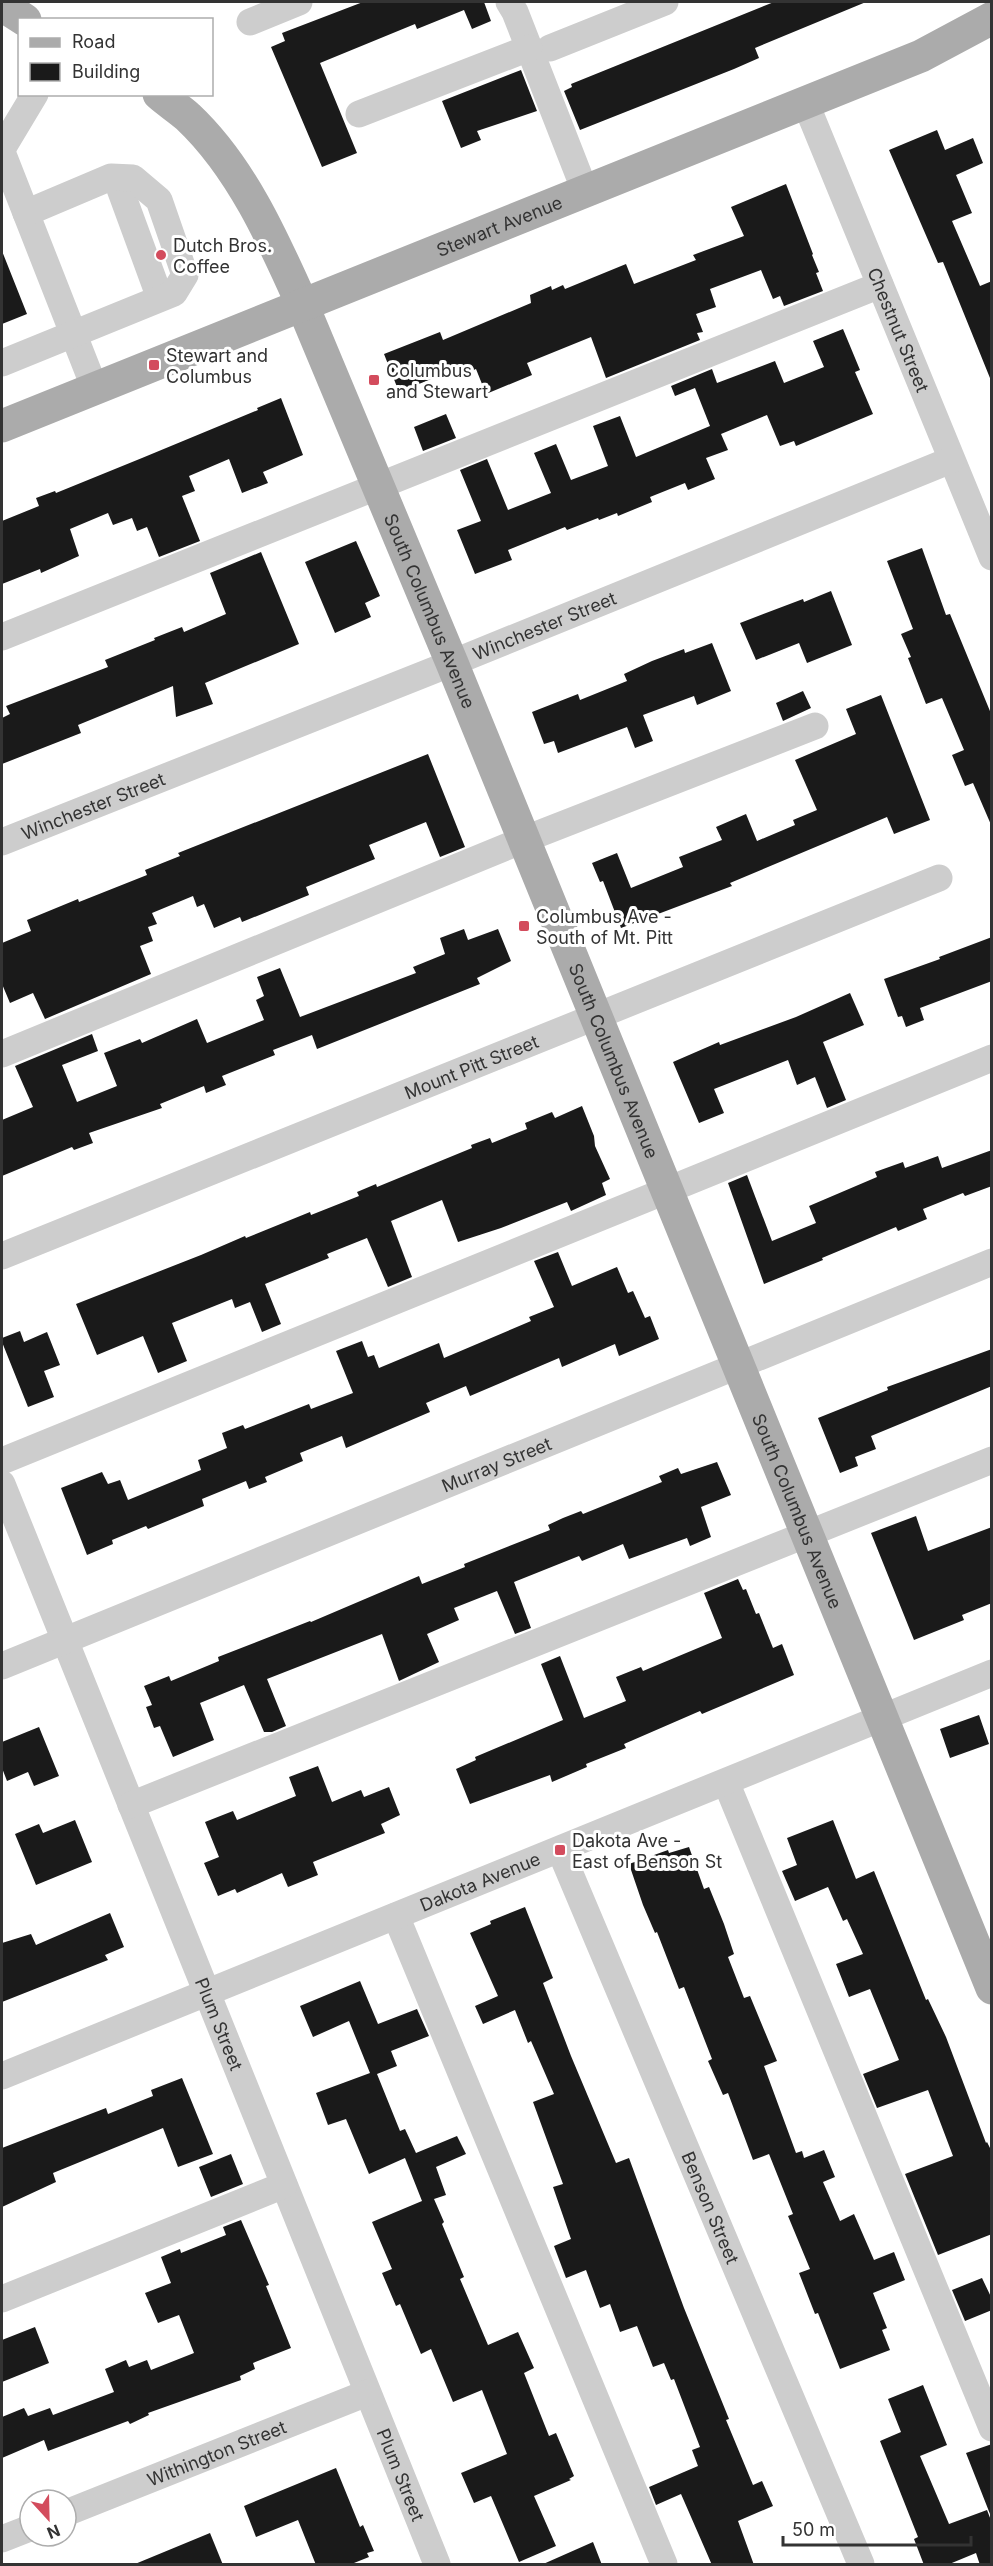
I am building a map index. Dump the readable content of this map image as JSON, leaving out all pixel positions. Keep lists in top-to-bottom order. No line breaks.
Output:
{"streets":{"main road":["Stewart Avenue","South Columbus Avenue"],"street":["Chestnut Street","Winchester Street","Mount Pitt Street","Murray Street","Dakota Avenue","Plum Street","Benson Street","Withington Street"]},"crossings":[["Stewart Avenue","Chestnut Street"],["Stewart Avenue","South Columbus Avenue"],["Chestnut Street","Winchester Street"],["South Columbus Avenue","Winchester Street"],["South Columbus Avenue","Mount Pitt Street"],["South Columbus Avenue","Murray Street"],["South Columbus Avenue","Dakota Avenue"],["Murray Street","Plum Street"],["Dakota Avenue","Plum Street"],["Dakota Avenue","Benson Street"],["Plum Street","Withington Street"]],"places":{"other":["Dutch Bros. Coffee"],"transit":["Stewart and Columbus","Columbus and Stewart","Columbus Ave - South of Mt. Pitt","Dakota Ave - East of Benson St"]},"legend":["Road","Building"],"scale_bar":"50 m","north":"bottom"}
